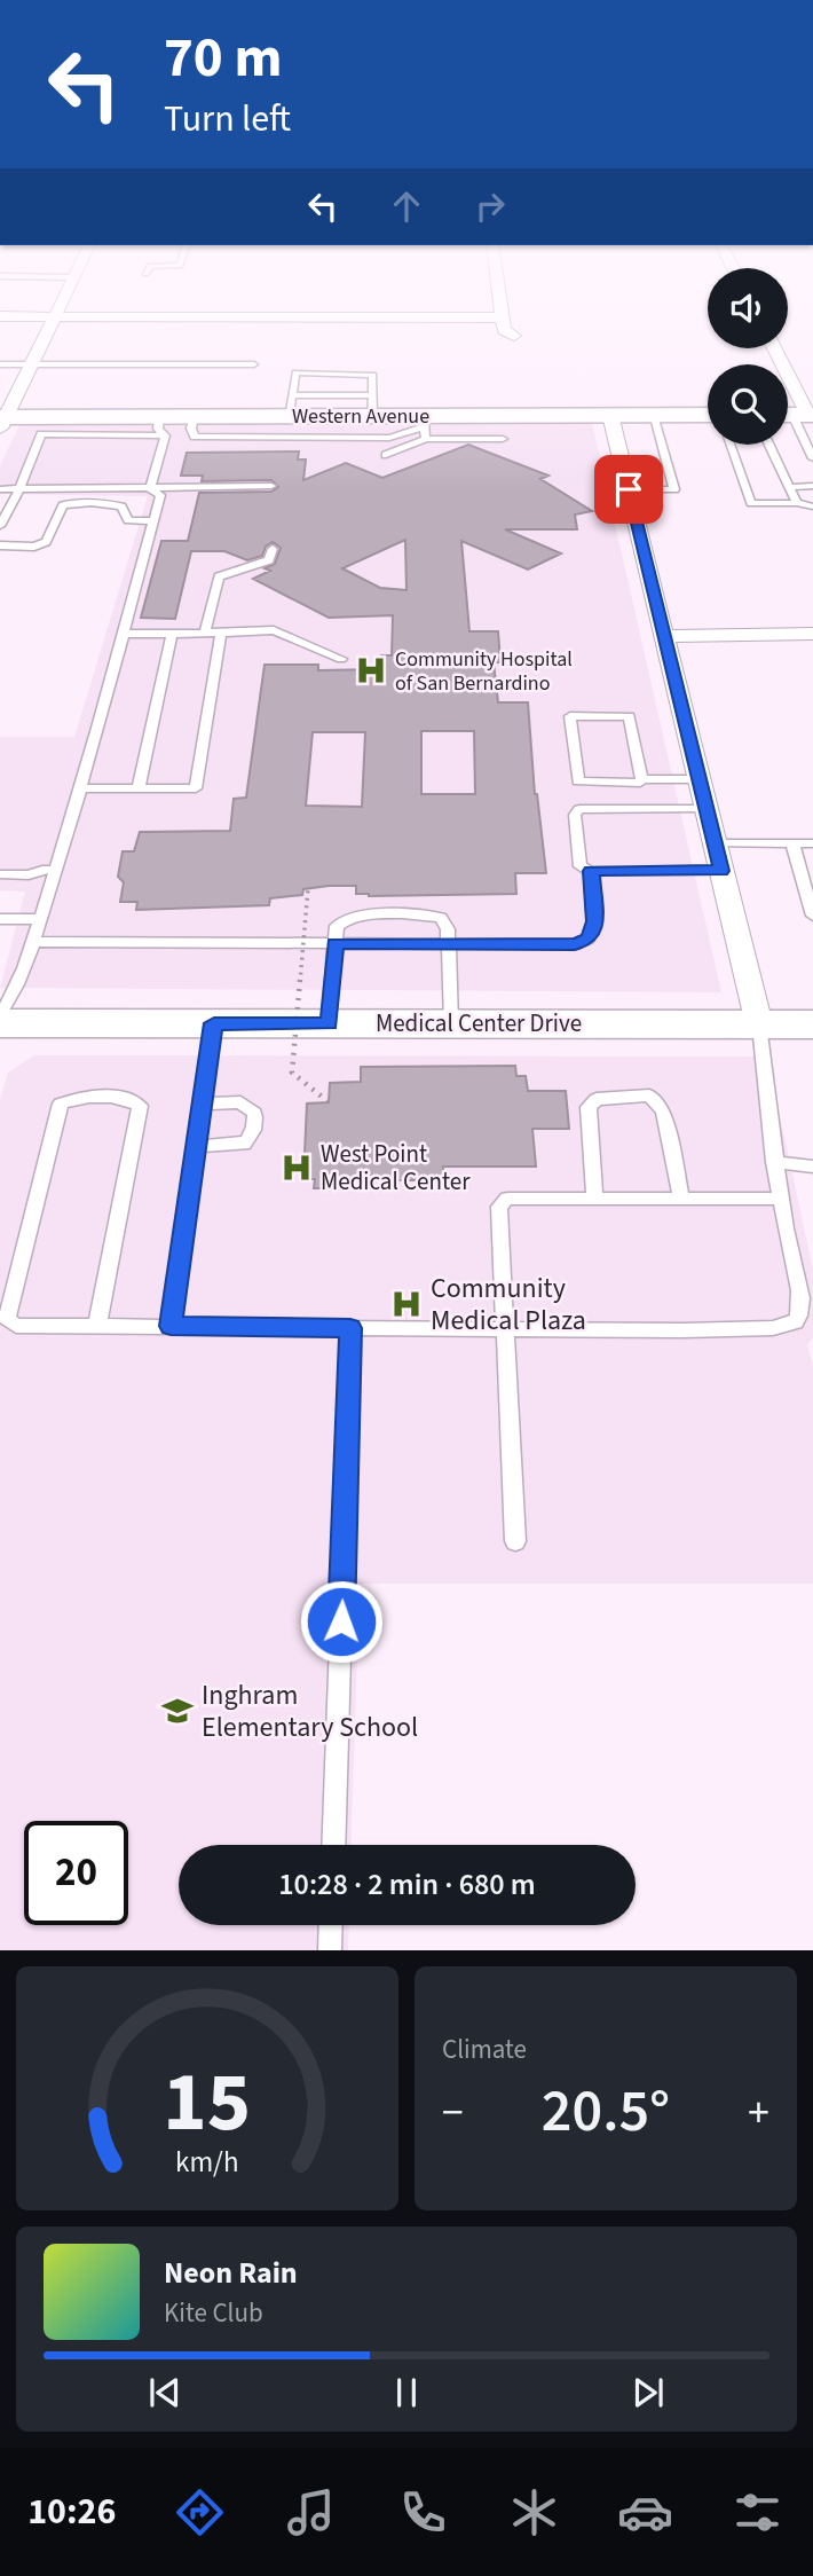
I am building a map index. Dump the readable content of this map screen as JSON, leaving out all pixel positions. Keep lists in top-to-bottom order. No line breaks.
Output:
{"streets":{"street":["Western Avenue","Medical Center Drive"]},"places":{"hospital":["Community Hospital of San Bernardino","West Point Medical Center","Community Medical Plaza"],"school or university":["Inghram Elementary School"]},"page":{"turn":["70 m","Turn left"],"limit":"20","trip":"10:28 · 2 min · 680 m","tile":"Climate","heat":["−","20.5°","+"],"song":["Neon Rain","Kite Club"],"tabs":"10:26","gauge":["15","km/h"]}}
